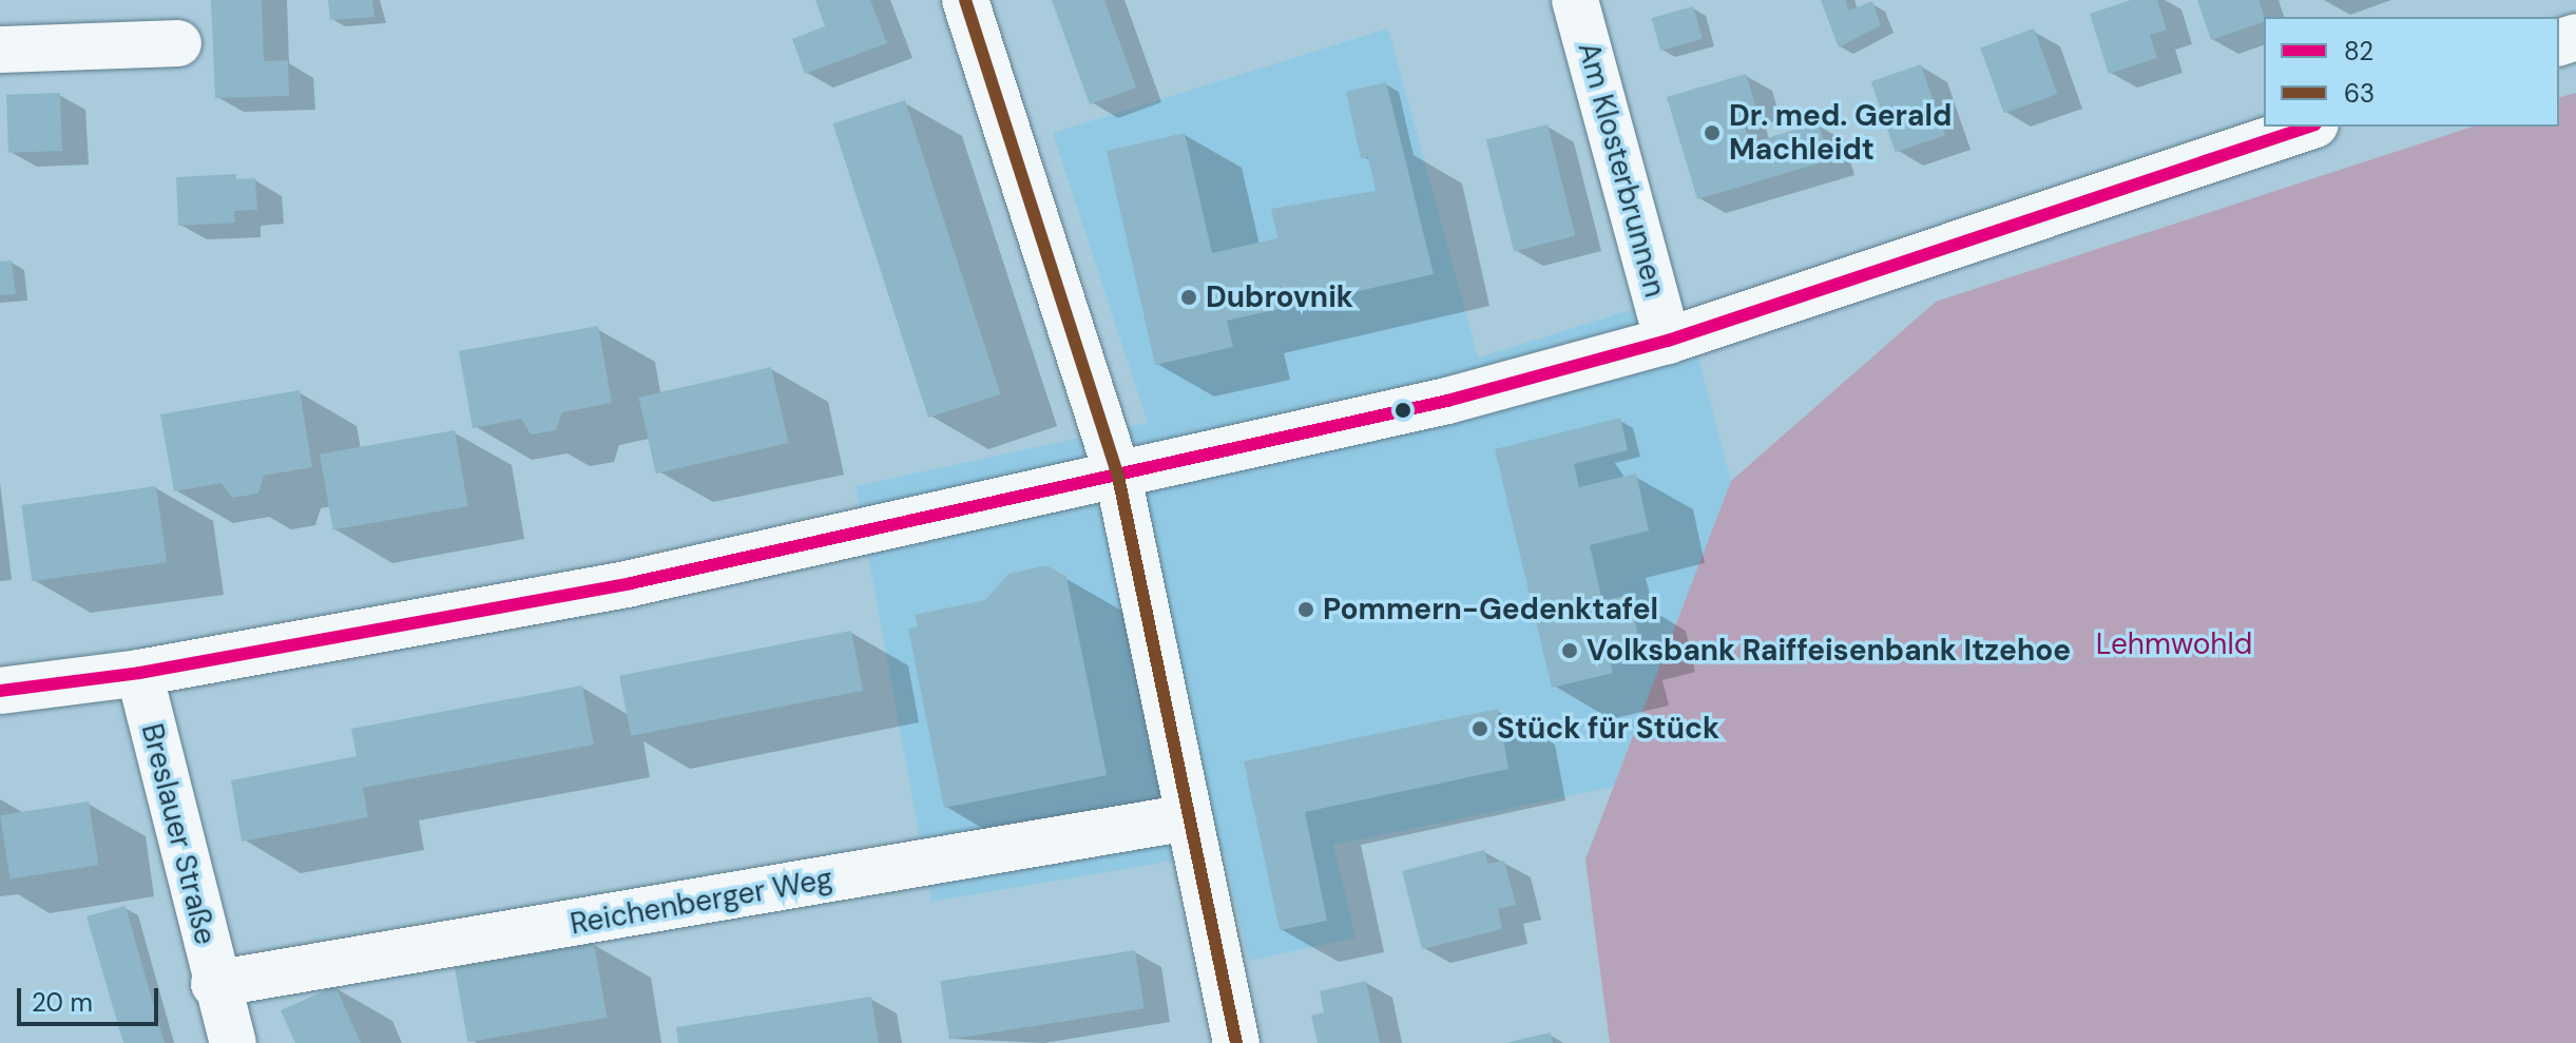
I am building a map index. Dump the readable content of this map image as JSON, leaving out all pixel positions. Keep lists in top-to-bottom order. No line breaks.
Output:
{"streets":{"street":["Am Klosterbrunnen","Breslauer Straße","Reichenberger Weg"]},"crossings":[["Breslauer Straße","Reichenberger Weg"]],"parks":["Lehmwohld"],"places":["Dr. med. Gerald Machleidt","Dubrovnik","Pommern-Gedenktafel","Volksbank Raiffeisenbank Itzehoe","Stück für Stück"],"lines":["transit line 63","transit line 82"],"legend":["82","63"],"scale_bar":"20 m"}
